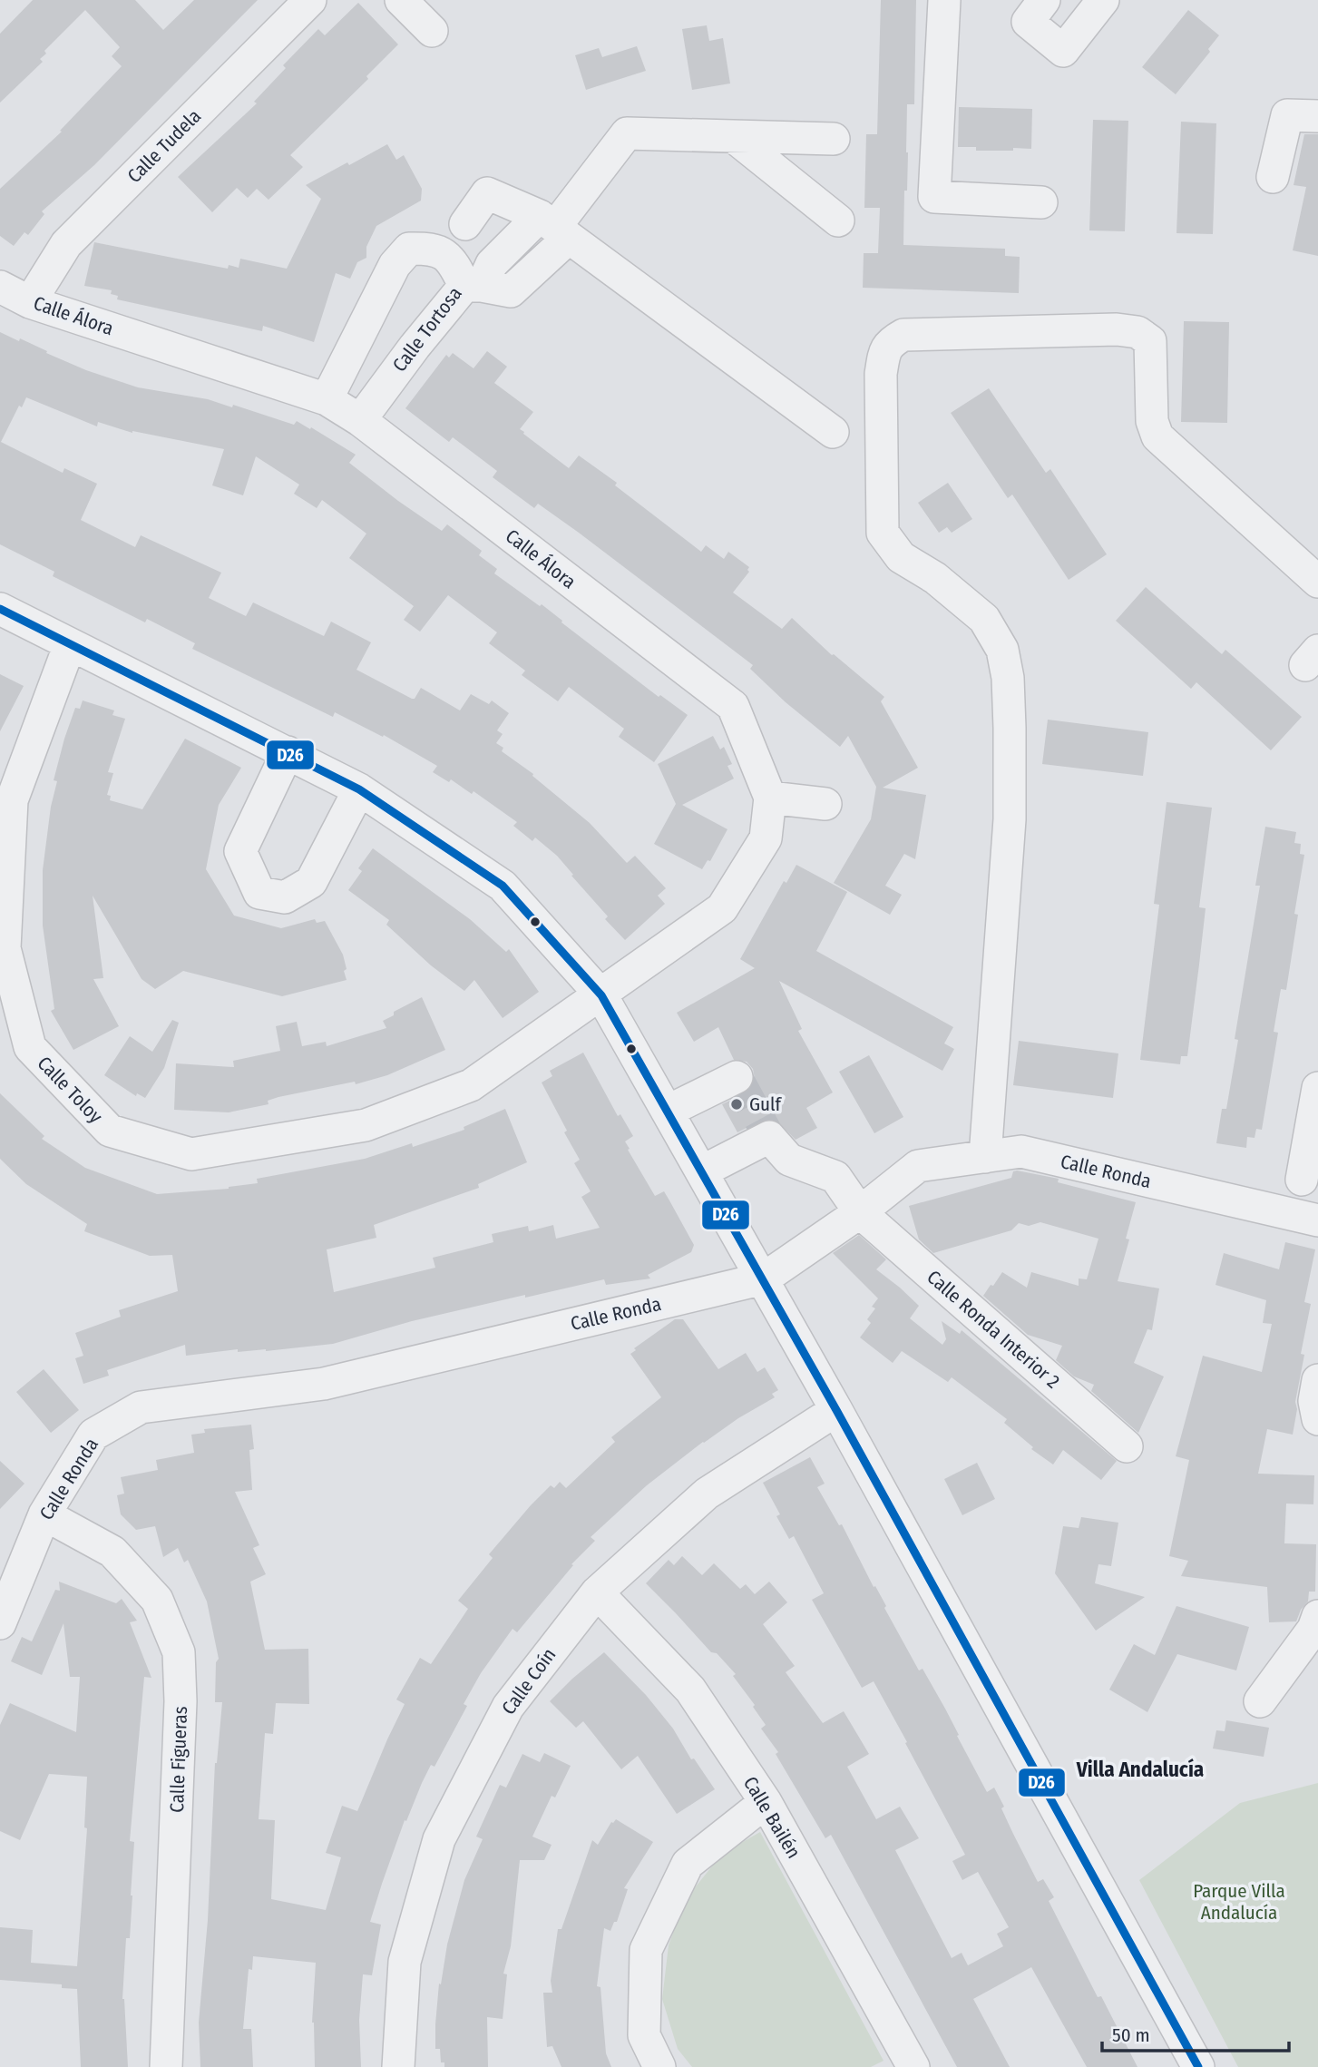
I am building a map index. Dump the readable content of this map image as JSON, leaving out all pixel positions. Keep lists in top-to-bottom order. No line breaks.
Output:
{"streets":{"street":["Calle Tudela","Calle Álora","Calle Tortosa","Calle Toloy","Calle Ronda","Calle Ronda Interior 2","Calle Coín","Calle Figueras","Calle Bailén"]},"crossings":[["Calle Tudela","Calle Álora"],["Calle Álora","Calle Tortosa"],["Calle Álora","Calle Toloy"],["Calle Ronda","Calle Ronda Interior 2"],["Calle Ronda","Calle Figueras"],["Calle Coín","Calle Bailén"]],"districts":["Villa Andalucía"],"parks":["Parque Villa Andalucía"],"places":["Gulf"],"lines":["transit line D26"],"scale_bar":"50 m"}
